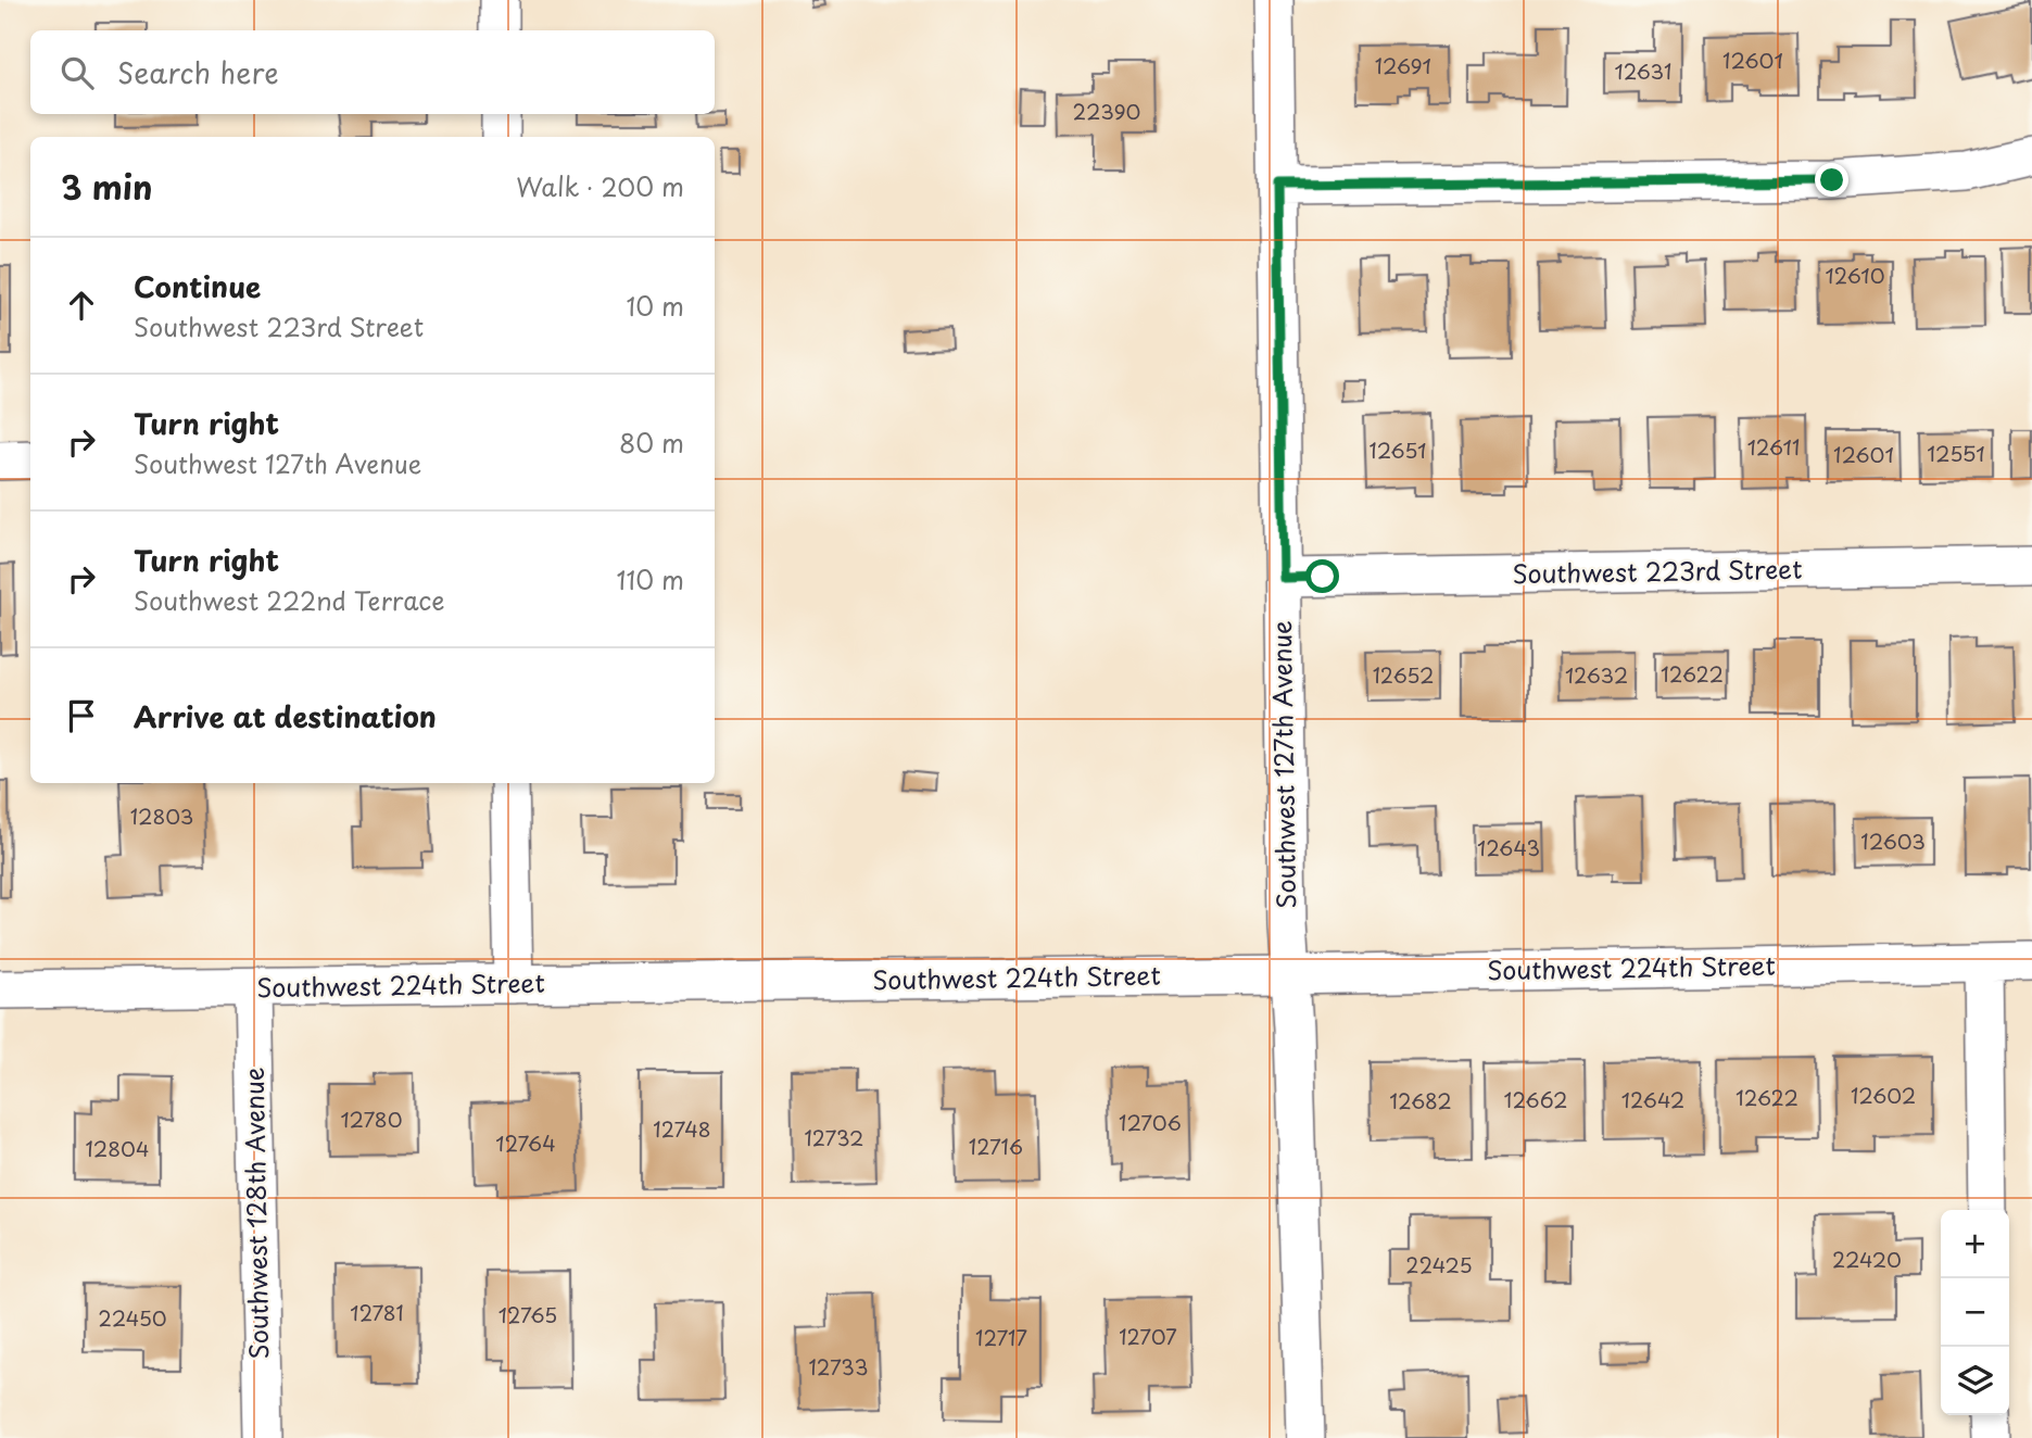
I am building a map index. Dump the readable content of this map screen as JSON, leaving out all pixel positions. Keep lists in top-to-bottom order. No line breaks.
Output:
{"streets":{"street":["Southwest 223rd Street","Southwest 127th Avenue","Southwest 224th Street","Southwest 128th Avenue"]},"crossings":[["Southwest 223rd Street","Southwest 127th Avenue"],["Southwest 127th Avenue","Southwest 224th Street"],["Southwest 224th Street","Southwest 128th Avenue"]],"house_numbers":["12601","12691","12631","22390","12610","12611","12651","12551","12601","12622","12652","12632","12803","12603","12643","12602","12622","12662","12642","12682","12780","12706","12748","12732","12764","12716","12804","22420","22425","12781","12765","22450","12707","12717","12733"],"page":{"search":"Search here","heading":["3 min","Walk · 200 m"],"list":[["Continue","Southwest 223rd Street","10 m"],["Turn right","Southwest 127th Avenue","80 m"],["Turn right","Southwest 222nd Terrace","110 m"],"Arrive at destination"],"map_buttons":["+","−"]}}
